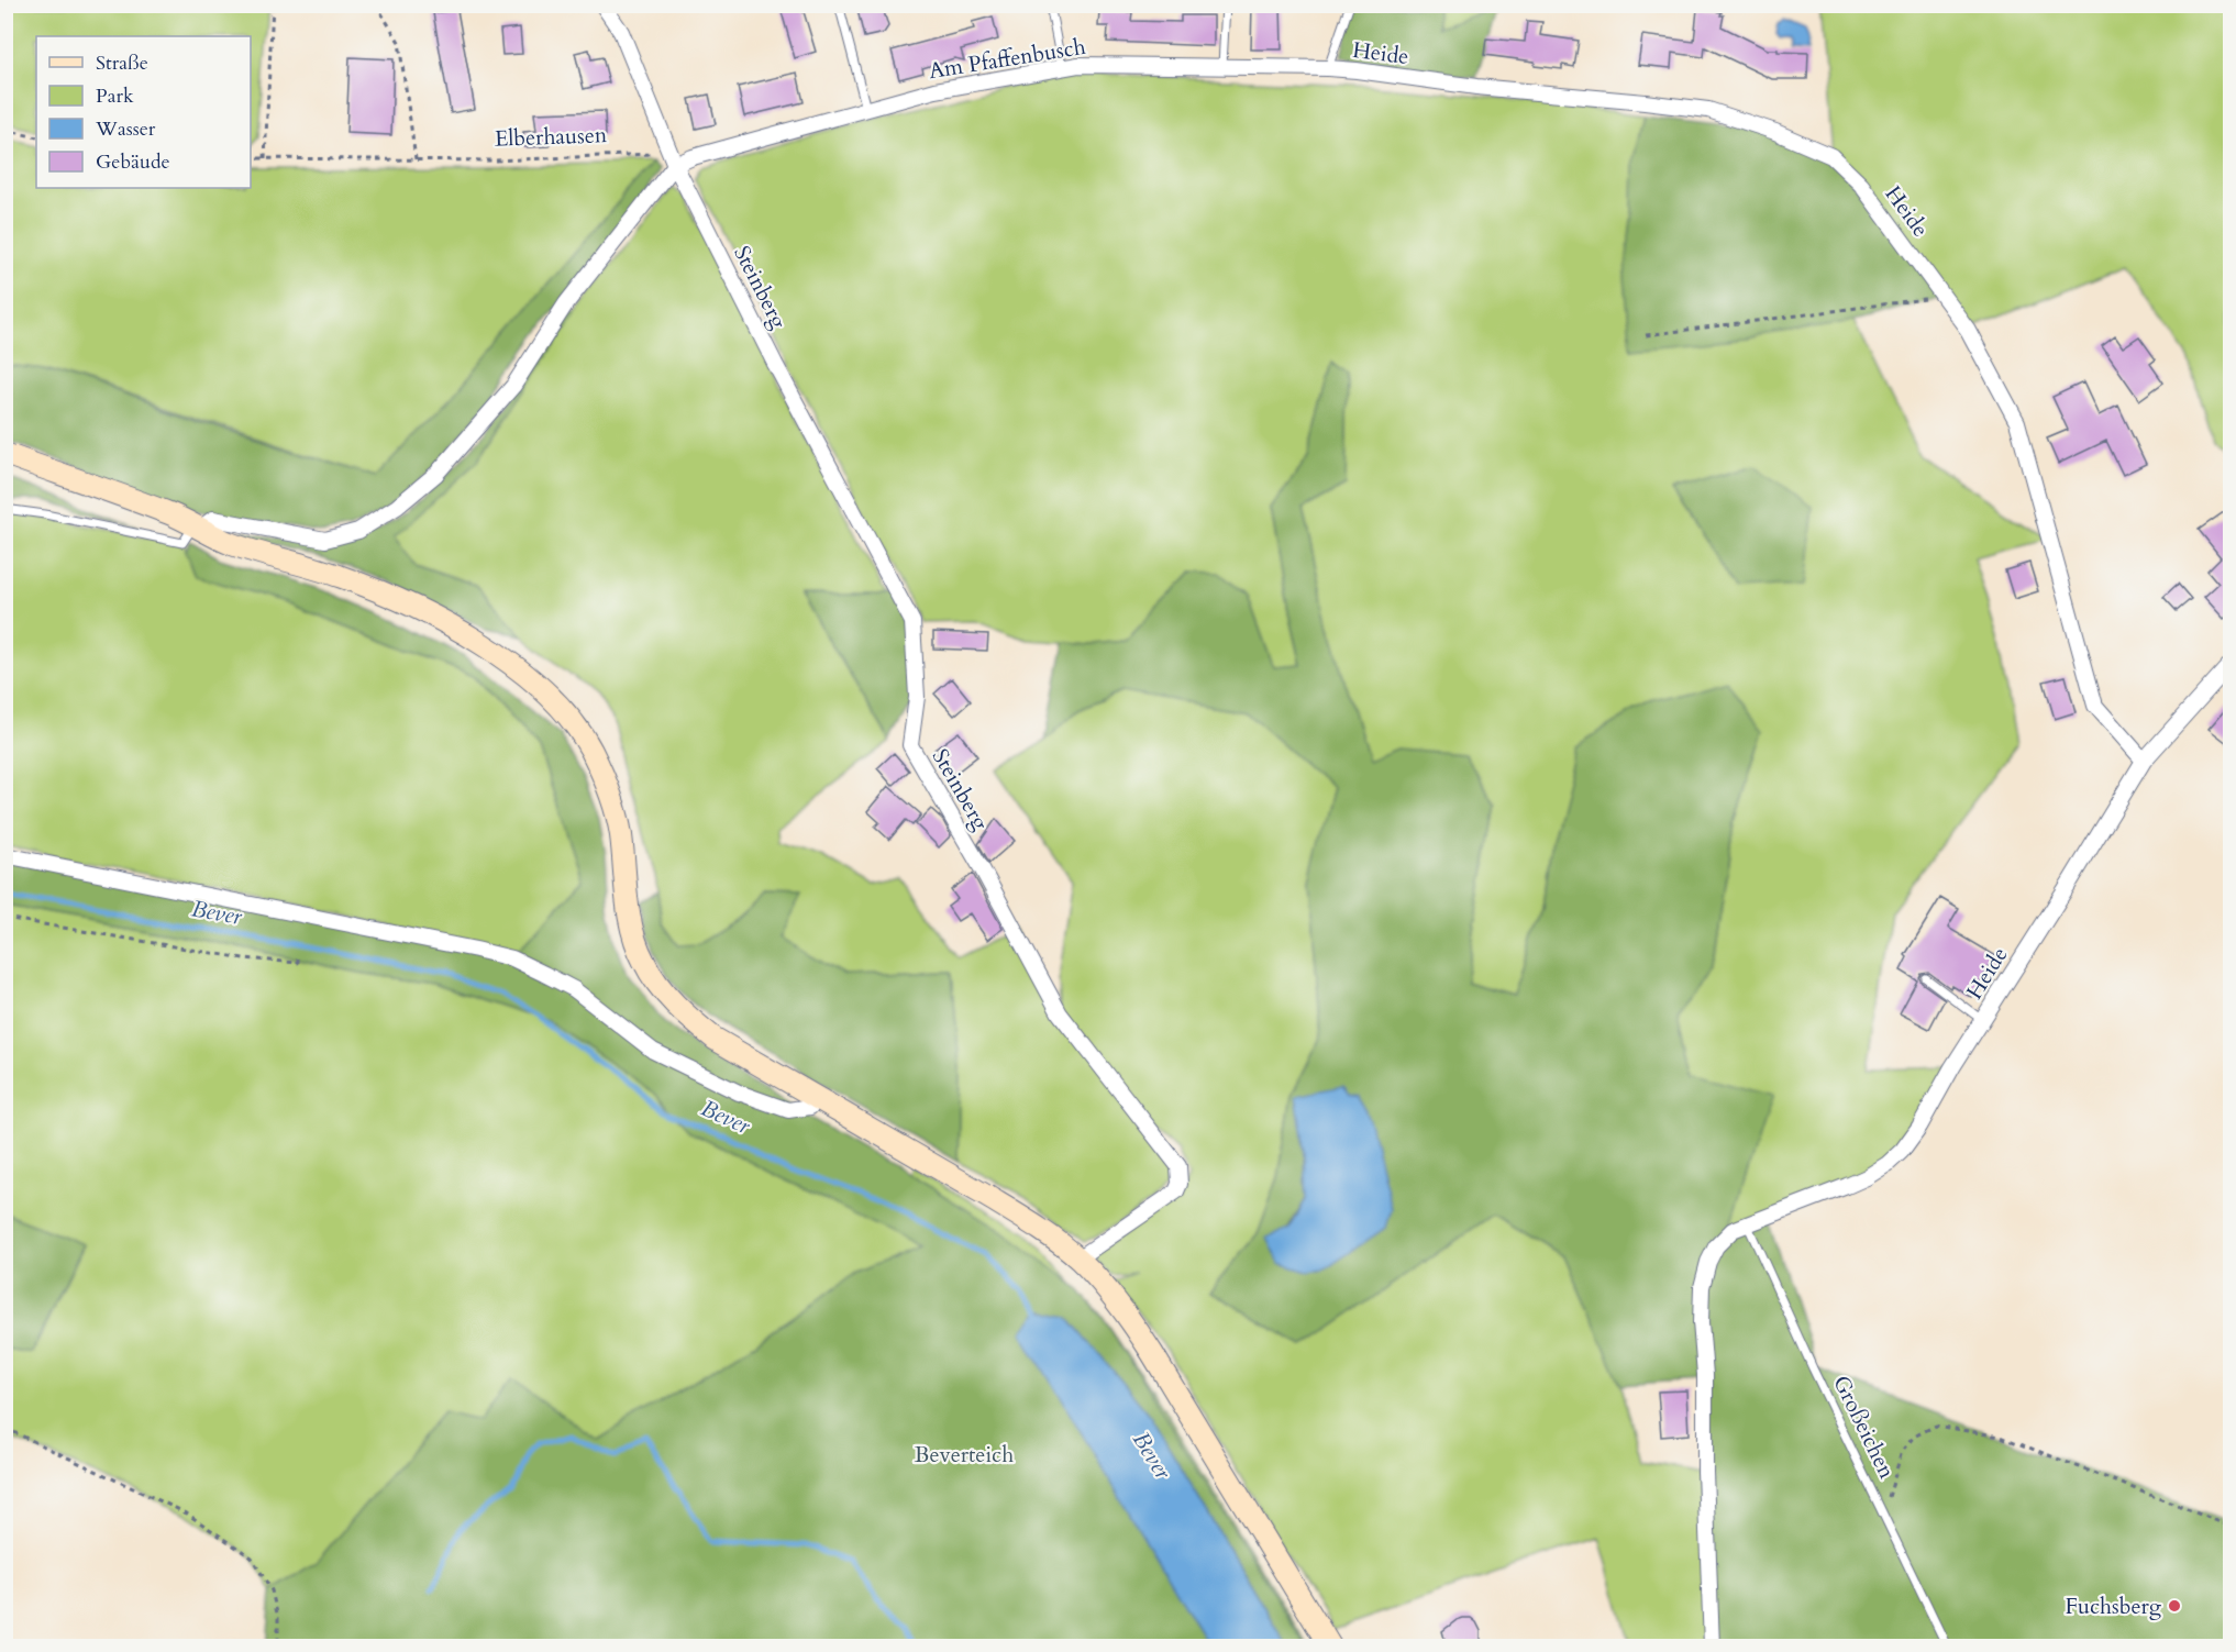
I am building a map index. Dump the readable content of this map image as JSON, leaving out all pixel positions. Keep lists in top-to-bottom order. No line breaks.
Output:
{"streets":{"street":["Heide","Am Pfaffenbusch","Steinberg"],"lane":["Großeichen"],"path":["Elberhausen"]},"crossings":[["Heide","Am Pfaffenbusch"],["Heide","Großeichen"],["Am Pfaffenbusch","Elberhausen"],["Am Pfaffenbusch","Steinberg"],["Elberhausen","Steinberg"]],"water":["Bever"],"parks":["Beverteich"],"places":["Fuchsberg"],"legend":["Straße","Park","Wasser","Gebäude"]}
